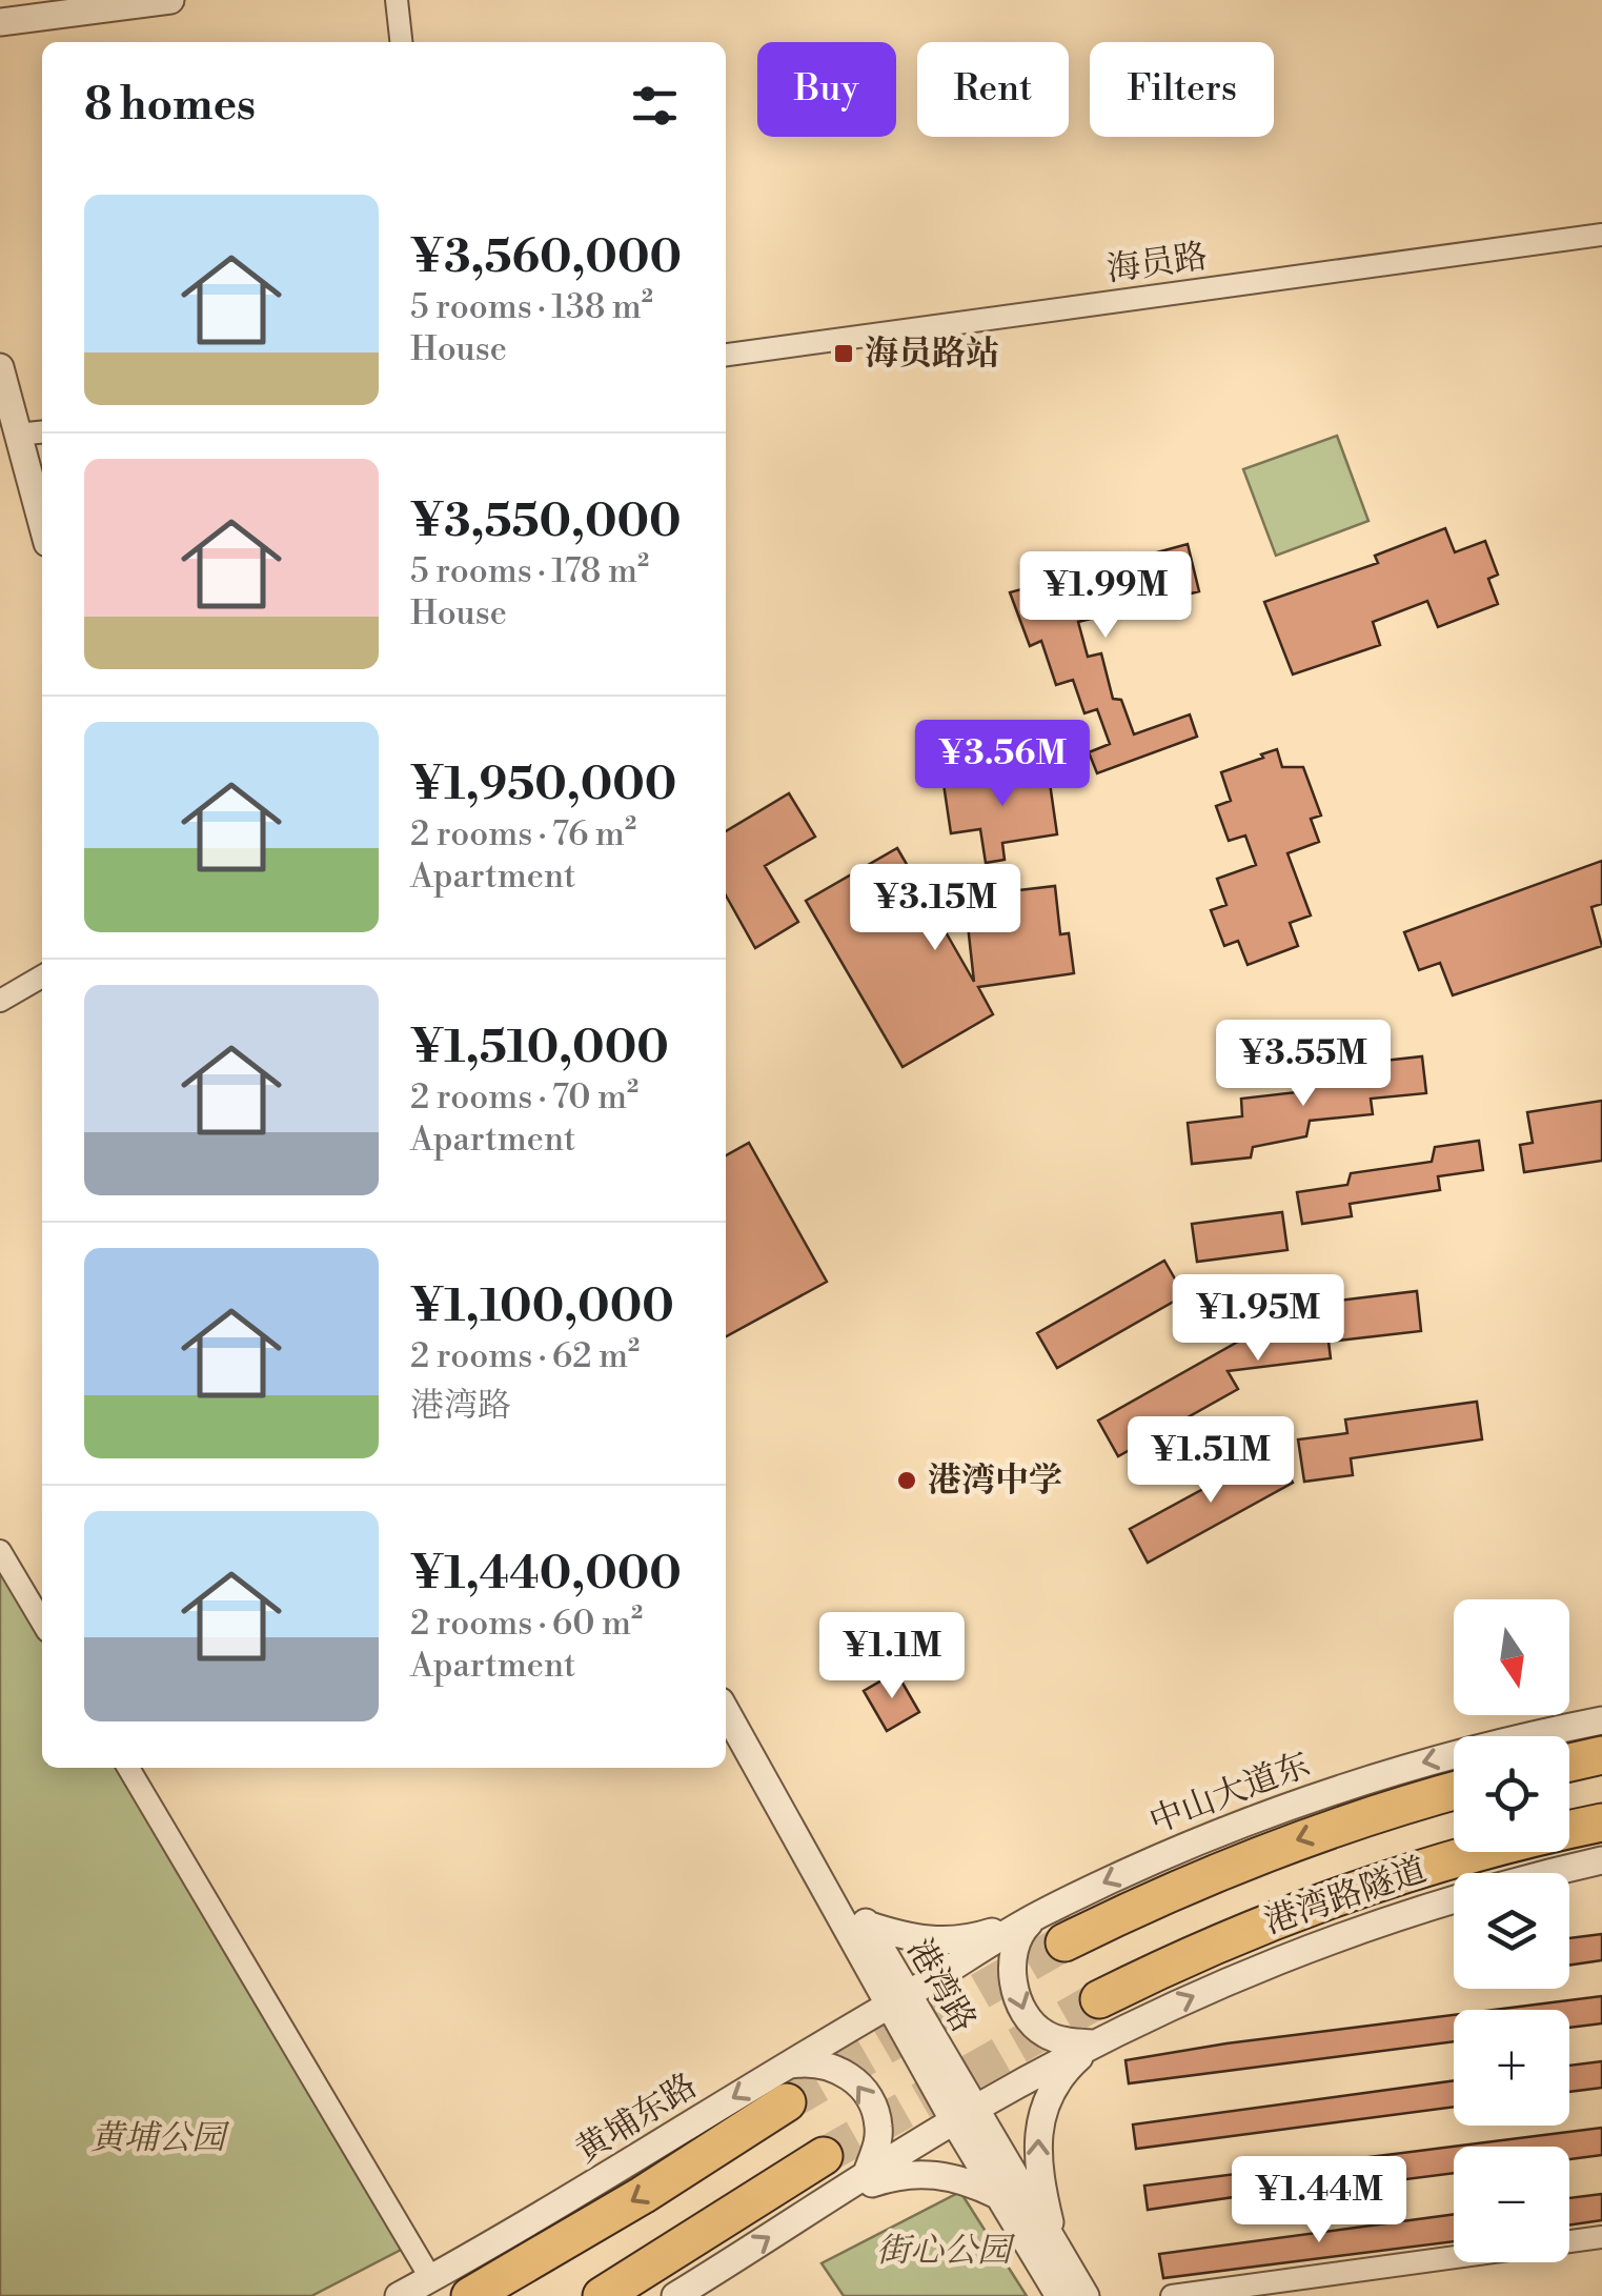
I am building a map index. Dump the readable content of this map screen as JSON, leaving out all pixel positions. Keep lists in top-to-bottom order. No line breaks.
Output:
{"streets":{"highway":["港湾路隧道"],"street":["海员路","中山大道东","港湾路","黄埔东路"]},"crossings":[["中山大道东","港湾路"],["中山大道东","黄埔东路"],["港湾路","黄埔东路"]],"parks":["黄埔公园","街心公园"],"places":{"transit":["海员路站"],"other":["港湾中学"]},"north":"bottom","page":{"chip":["Buy","Rent","Filters"],"heading":"8 homes","list":[{"name":"¥3,560,000","note":"5 rooms · 138 m² · House"},{"name":"¥3,550,000","note":"5 rooms · 178 m² · House"},{"name":"¥1,950,000","note":"2 rooms · 76 m² · Apartment"},{"name":"¥1,510,000","note":"2 rooms · 70 m² · Apartment"},{"name":"¥1,100,000","note":"2 rooms · 62 m² · 港湾路"},{"name":"¥1,440,000","note":"2 rooms · 60 m² · Apartment"}],"price":["¥1.99M","¥3.56M","¥3.15M","¥3.55M","¥1.95M","¥1.51M","¥1.1M","¥1.44M"],"map_buttons":["+","−"]}}
